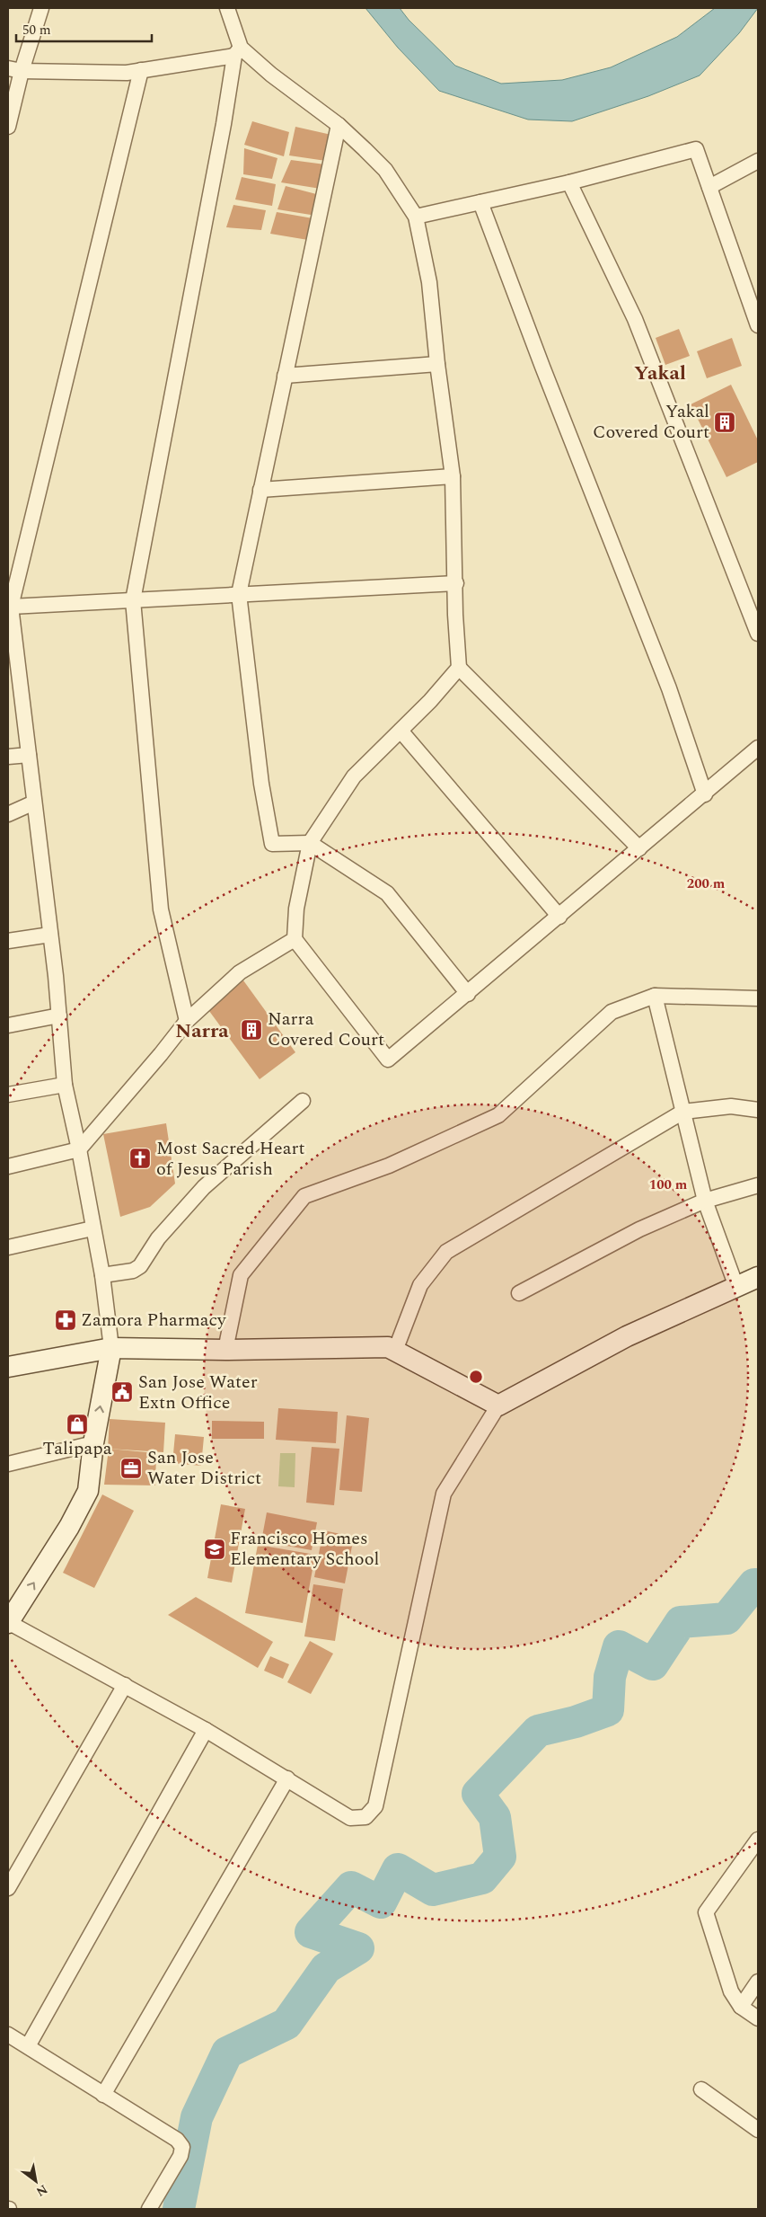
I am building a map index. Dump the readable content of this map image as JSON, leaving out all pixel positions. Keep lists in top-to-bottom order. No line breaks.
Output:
{"districts":["Yakal","Narra"],"places":{"building":["Yakal Covered Court","Narra Covered Court"],"church":["Most Sacred Heart of Jesus Parish"],"pharmacy":["Zamora Pharmacy"],"public building":["San Jose Water Extn Office"],"shop":["Talipapa"],"office":["San Jose Water District"],"school or university":["Francisco Homes Elementary School"]},"scale_bar":"50 m","north":"bottom right","rings":["200 m","100 m"]}
